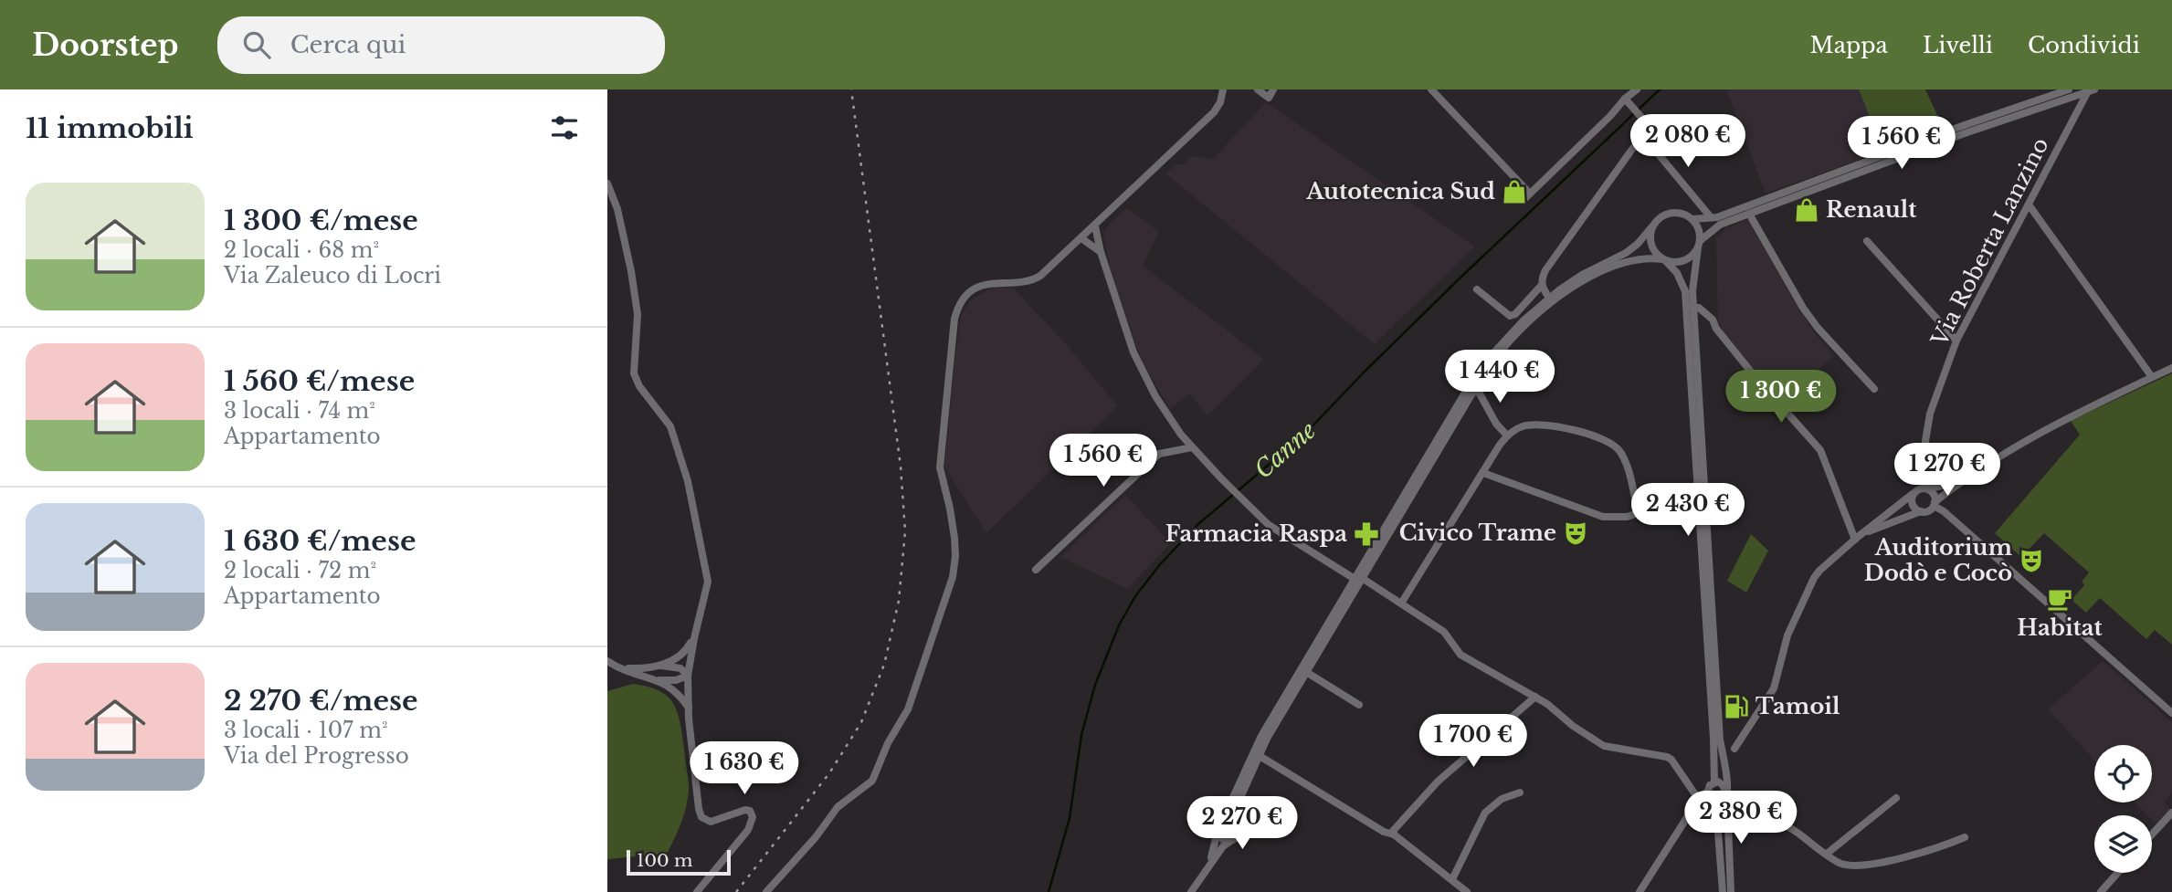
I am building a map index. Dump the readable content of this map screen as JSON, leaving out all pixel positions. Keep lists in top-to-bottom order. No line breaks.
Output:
{"streets":{"street":["Via Roberta Lanzino"]},"water":["Canne"],"places":{"shop":["Autotecnica Sud","Renault"],"theatre":["Civico Trame","Auditorium Dodò e Cocò"],"pharmacy":["Farmacia Raspa"],"cafe":["Habitat"],"fuel station":["Tamoil"]},"scale_bar":"100 m","page":{"header":"Doorstep","search":"Cerca qui","nav":["Mappa","Livelli","Condividi"],"heading":"11 immobili","price":["2 080 €","1 560 €","1 440 €","1 300 €","1 560 €","1 270 €","2 430 €","1 700 €","1 630 €","2 380 €","2 270 €"],"list":[{"name":"1 300 €/mese","note":"2 locali · 68 m² · Via Zaleuco di Locri"},{"name":"1 560 €/mese","note":"3 locali · 74 m² · Appartamento"},{"name":"1 630 €/mese","note":"2 locali · 72 m² · Appartamento"},{"name":"2 270 €/mese","note":"3 locali · 107 m² · Via del Progresso"}],"scale":"100 m"}}
